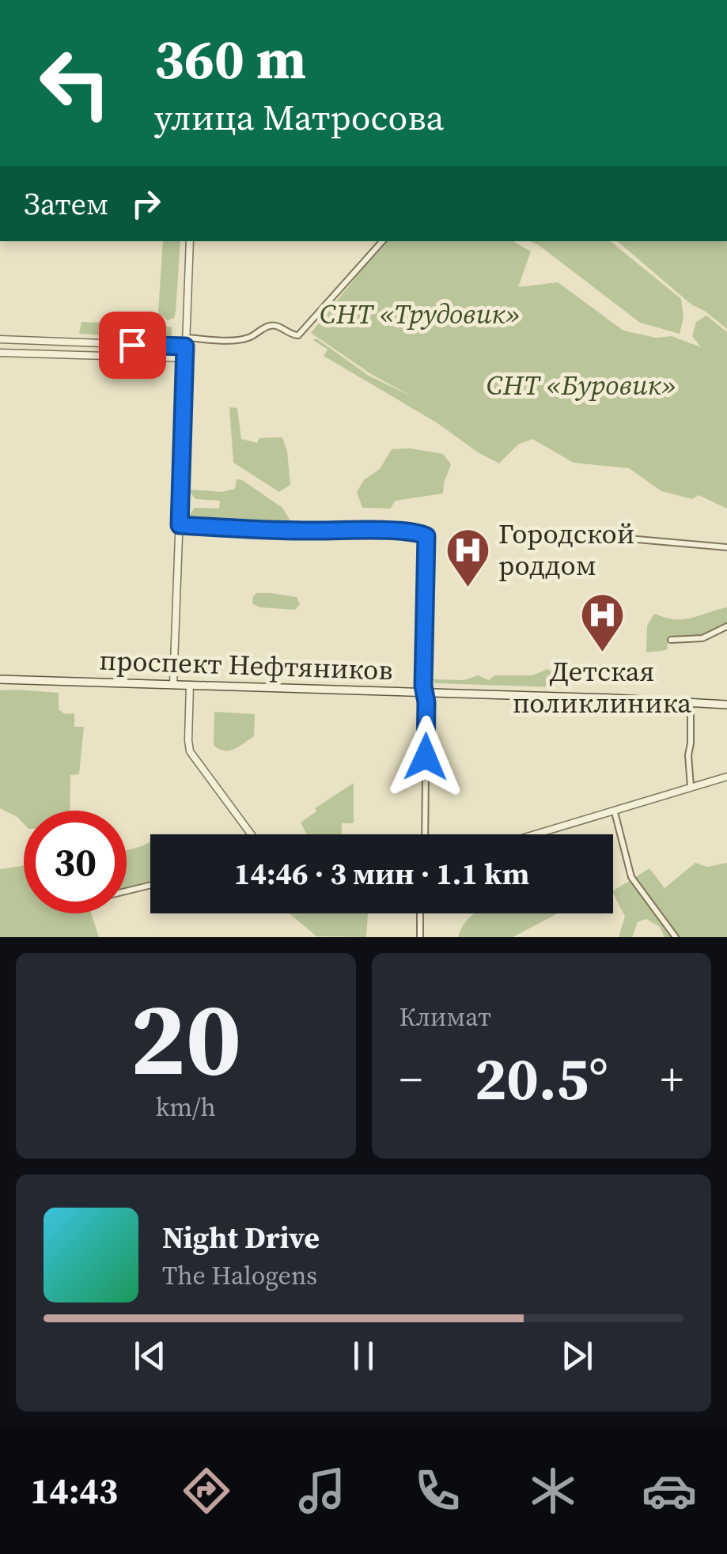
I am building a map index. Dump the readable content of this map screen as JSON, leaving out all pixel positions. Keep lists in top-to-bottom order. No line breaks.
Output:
{"streets":{"main road":["проспект Нефтяников"]},"parks":["СНТ «Трудовик»","СНТ «Буровик»"],"places":{"hospital":["Городской роддом","Детская поликлиника"]},"page":{"turn":["360 m","улица Матросова"],"then":"Затем","limit":"30","trip":"14:46 · 3 мин · 1.1 km","tile":[["20","km/h"],"Климат"],"heat":["−","20.5°","+"],"song":["Night Drive","The Halogens"],"tabs":"14:43"}}
